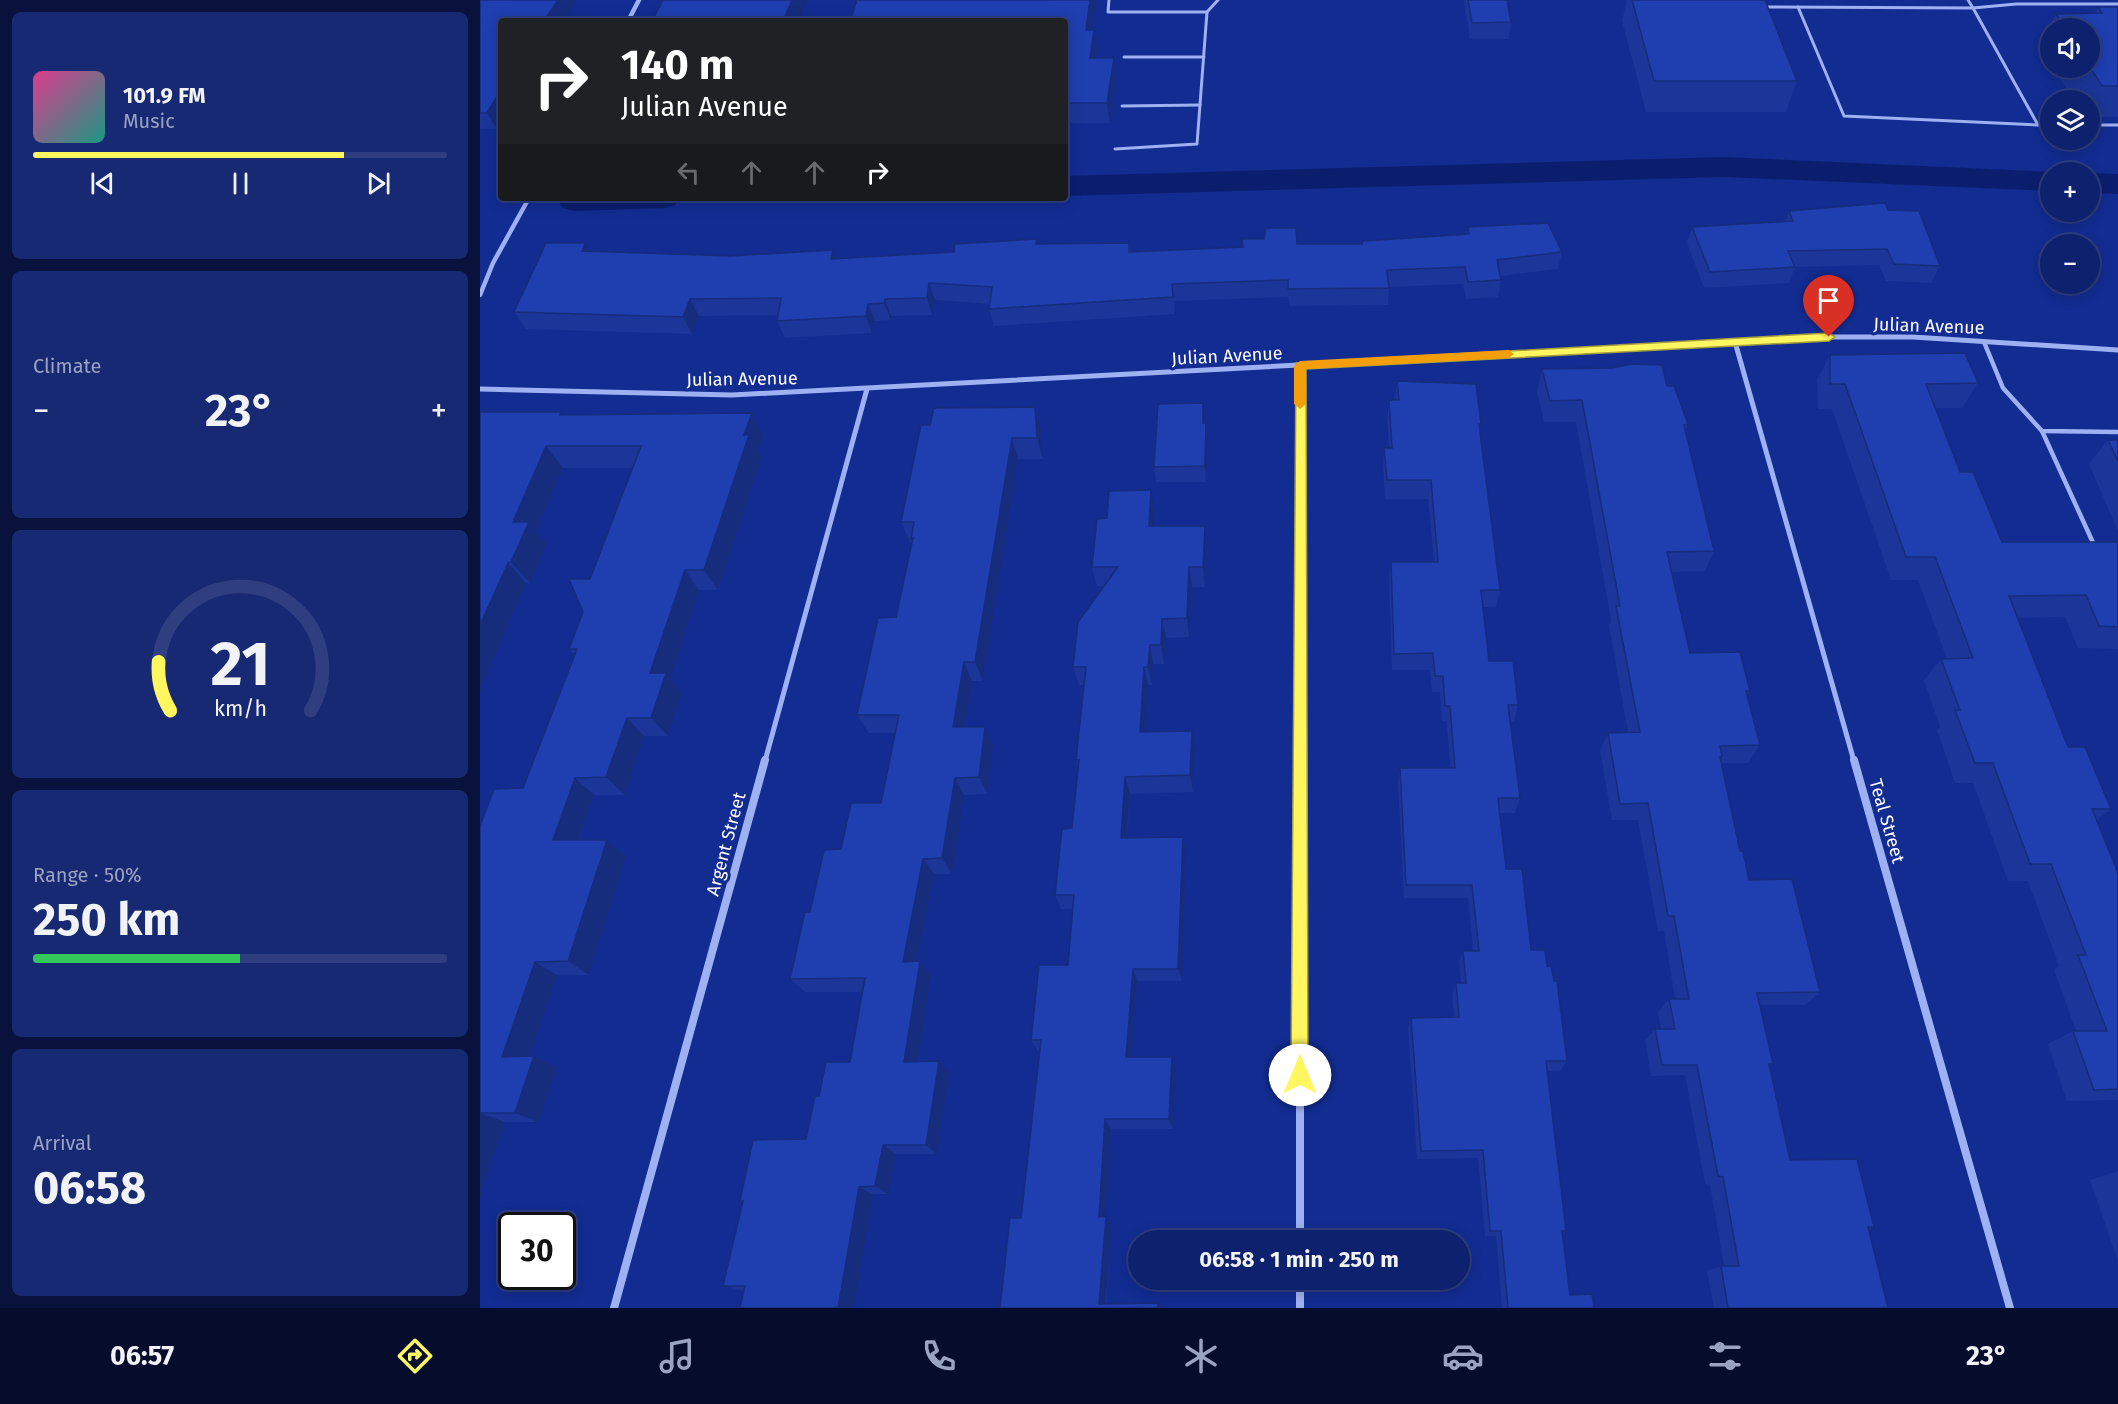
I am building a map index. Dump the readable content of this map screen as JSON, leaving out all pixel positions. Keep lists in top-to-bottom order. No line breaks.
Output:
{"streets":{"street":["Julian Avenue","Teal Street","Argent Street"]},"crossings":[["Julian Avenue","Teal Street"],["Julian Avenue","Argent Street"]],"page":{"map_buttons":["+","−"],"turn":["140 m","Julian Avenue"],"song":["101.9 FM","Music"],"tile":["Climate",["Range · 50%","250 km"],["Arrival","06:58"]],"heat":["−","23°","+"],"limit":"30","trip":"06:58 · 1 min · 250 m","tabs":["06:57","23°"],"gauge":["21","km/h"]}}
